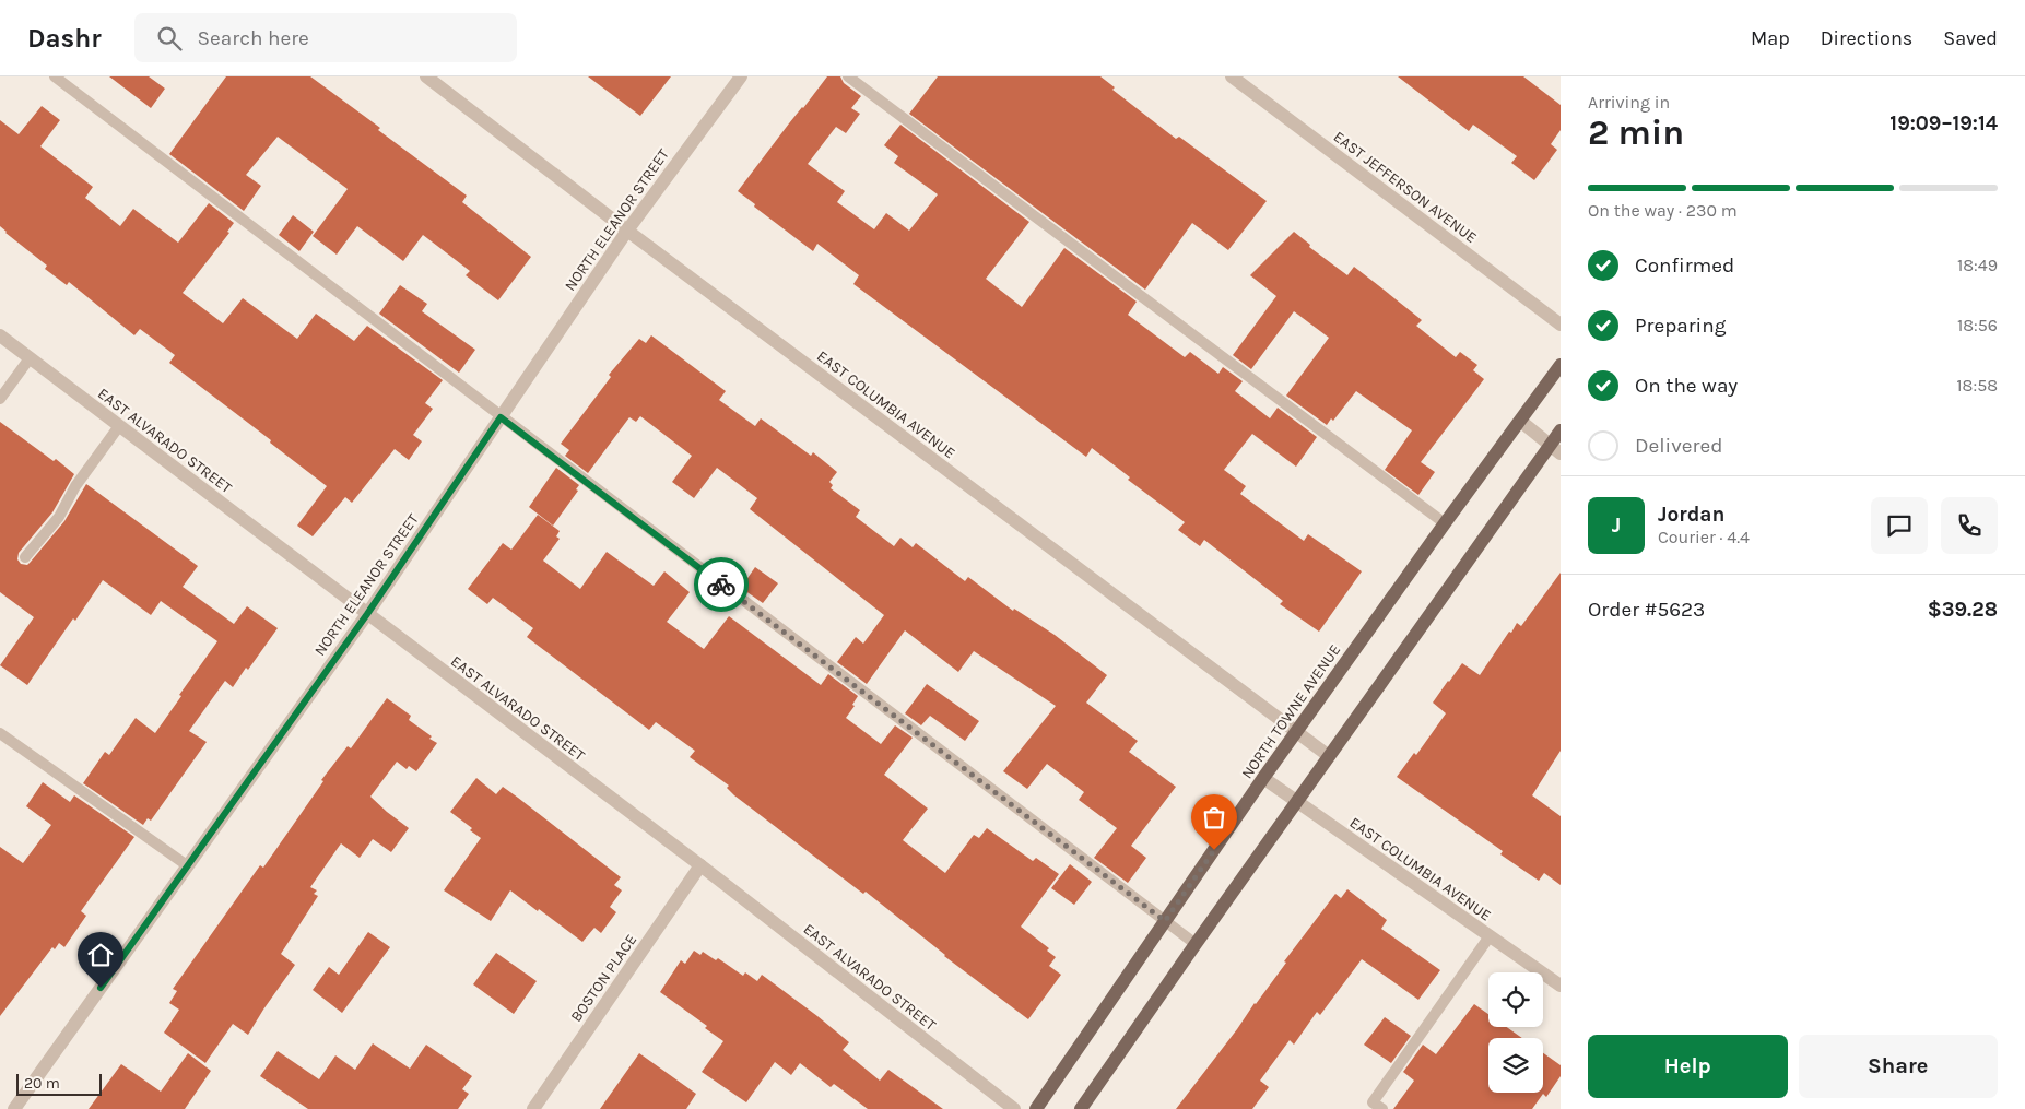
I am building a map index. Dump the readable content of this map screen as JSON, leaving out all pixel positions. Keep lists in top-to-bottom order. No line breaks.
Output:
{"streets":{"main road":["NORTH TOWNE AVENUE"],"street":["EAST JEFFERSON AVENUE","NORTH ELEANOR STREET","EAST COLUMBIA AVENUE","EAST ALVARADO STREET","BOSTON PLACE"]},"crossings":[["NORTH ELEANOR STREET","EAST COLUMBIA AVENUE"],["NORTH ELEANOR STREET","EAST ALVARADO STREET"],["EAST COLUMBIA AVENUE","NORTH TOWNE AVENUE"],["EAST ALVARADO STREET","BOSTON PLACE"]],"scale_bar":"20 m","page":{"header":"Dashr","search":"Search here","nav":["Map","Directions","Saved"],"heading":["2 min","Arriving in","19:09–19:14"],"panel":["Jordan","Courier · 4.4","Order #5623","$39.28"],"bar":"On the way · 230 m","list":[["Confirmed","18:49"],["Preparing","18:56"],["On the way","18:58"],"Delivered"],"round":"J","buttons":["Help","Share"],"scale":"20 m"}}
